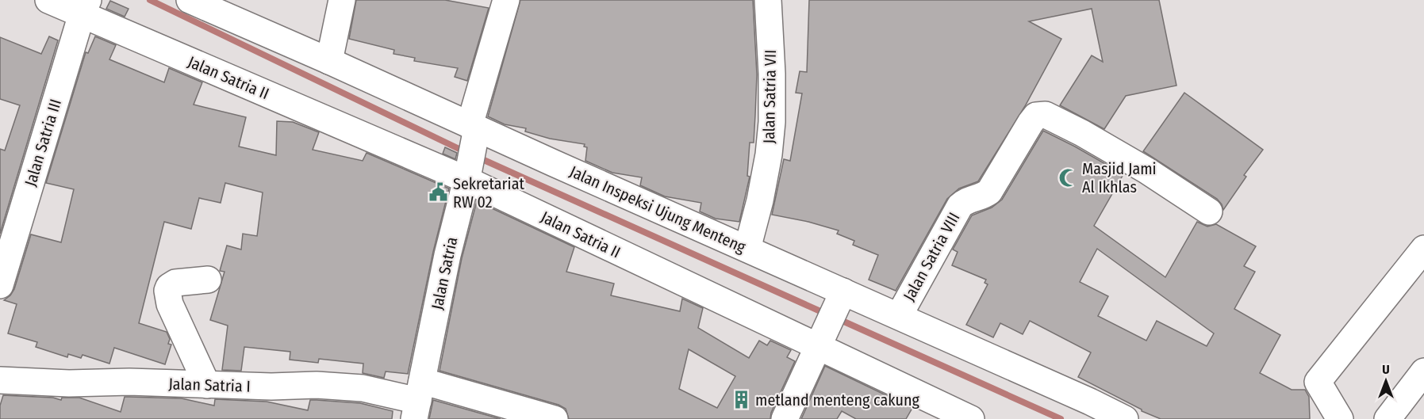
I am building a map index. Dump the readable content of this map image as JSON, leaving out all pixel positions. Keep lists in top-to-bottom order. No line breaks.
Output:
{"streets":{"street":["Jalan Satria II","Jalan Satria VII","Jalan Satria III","Jalan Inspeksi Ujung Menteng","Jalan Satria VIII","Jalan Satria","Jalan Satria I"]},"crossings":[["Jalan Satria II","Jalan Satria III"],["Jalan Satria II","Jalan Satria"],["Jalan Satria VII","Jalan Inspeksi Ujung Menteng"],["Jalan Inspeksi Ujung Menteng","Jalan Satria VIII"],["Jalan Inspeksi Ujung Menteng","Jalan Satria"],["Jalan Satria","Jalan Satria I"]],"places":{"mosque":["Masjid Jami Al Ikhlas"],"public building":["Sekretariat RW 02"],"building":["metland menteng cakung"]},"north":"top"}
